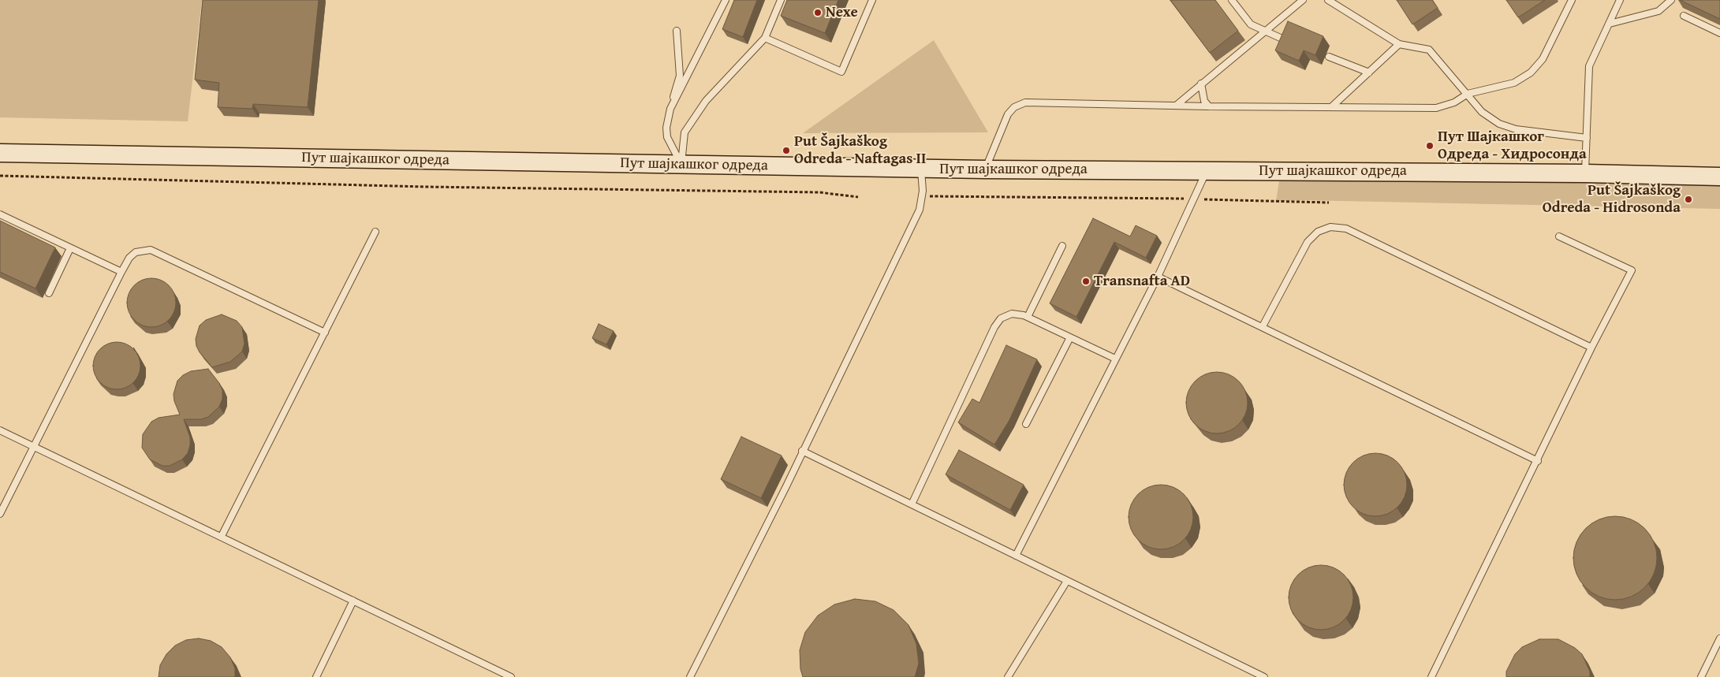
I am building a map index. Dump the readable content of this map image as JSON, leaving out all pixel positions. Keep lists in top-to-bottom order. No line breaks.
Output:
{"streets":{"street":["Пут шајкашког одреда"]},"places":["Nexe","Пут Шајкашког Одреда - Хидросонда","Put Šajkaškog Odreda - Naftagas II","Put Šajkaškog Odreda - Hidrosonda","Transnafta AD"]}
